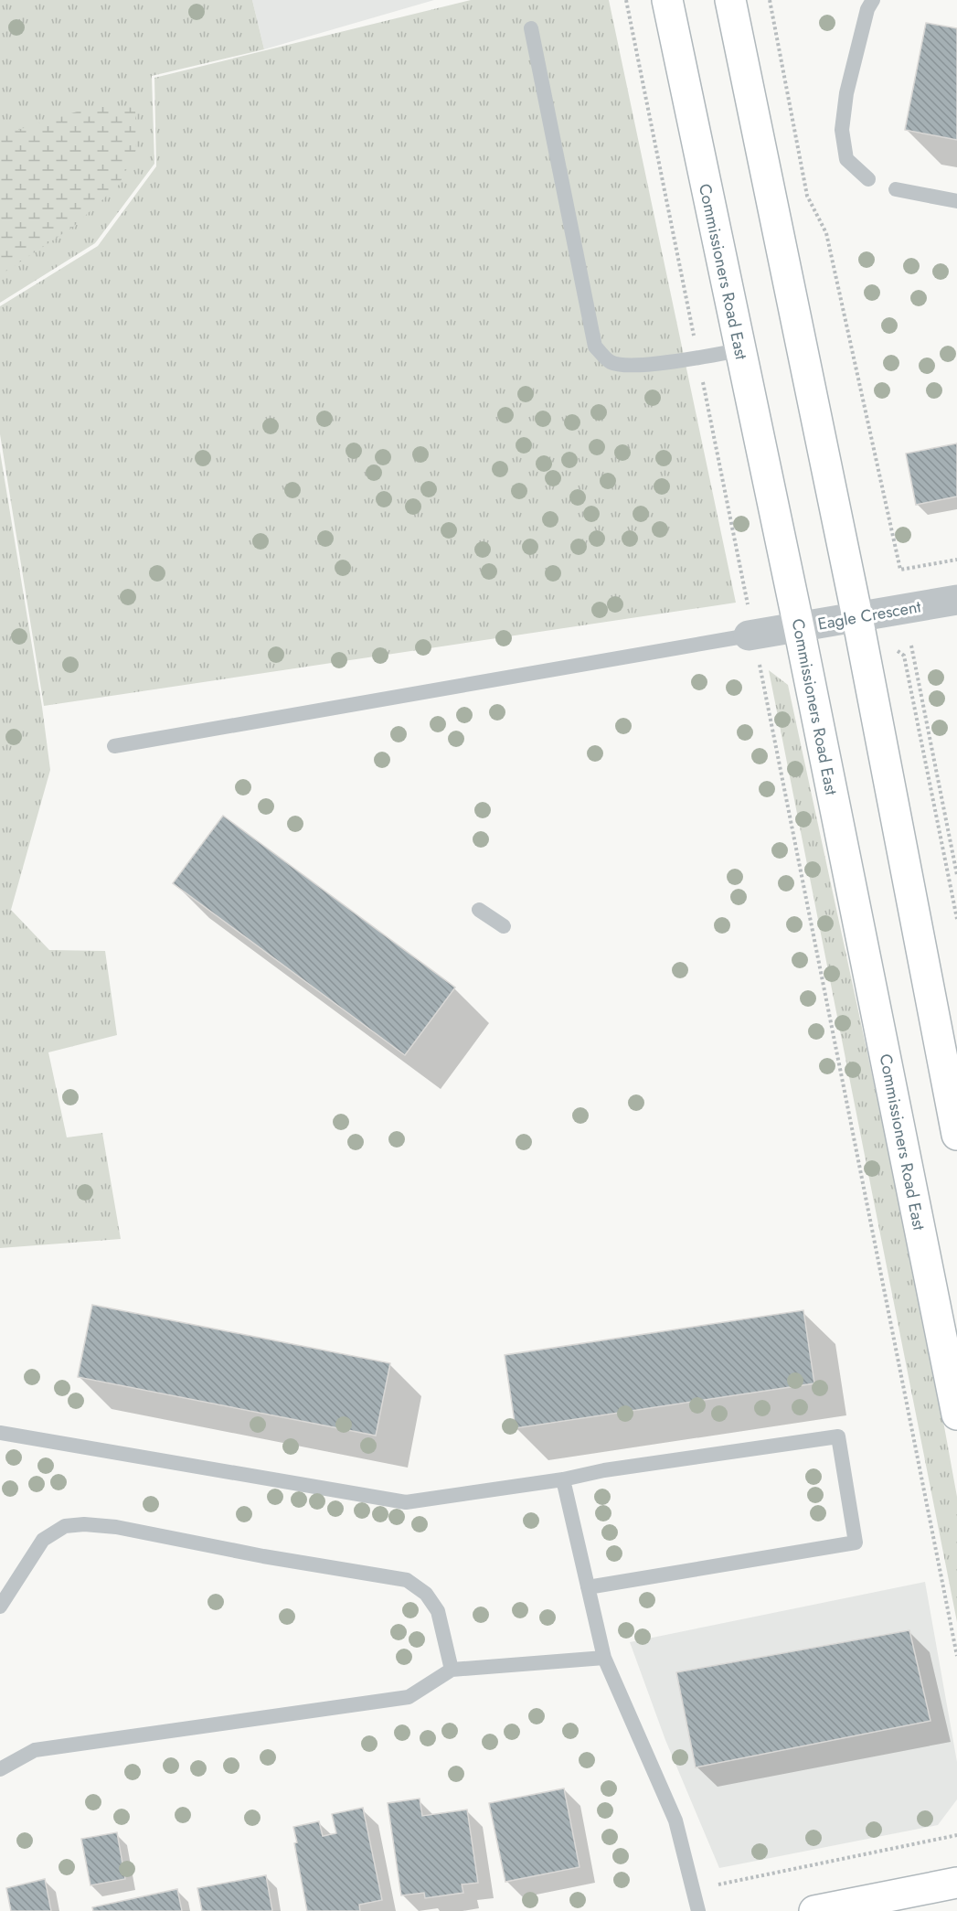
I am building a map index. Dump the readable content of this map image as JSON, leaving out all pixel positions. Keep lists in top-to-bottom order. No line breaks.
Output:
{"streets":{"main road":["Commissioners Road East"],"street":["Eagle Crescent"]},"crossings":[["Commissioners Road East","Eagle Crescent"]]}
